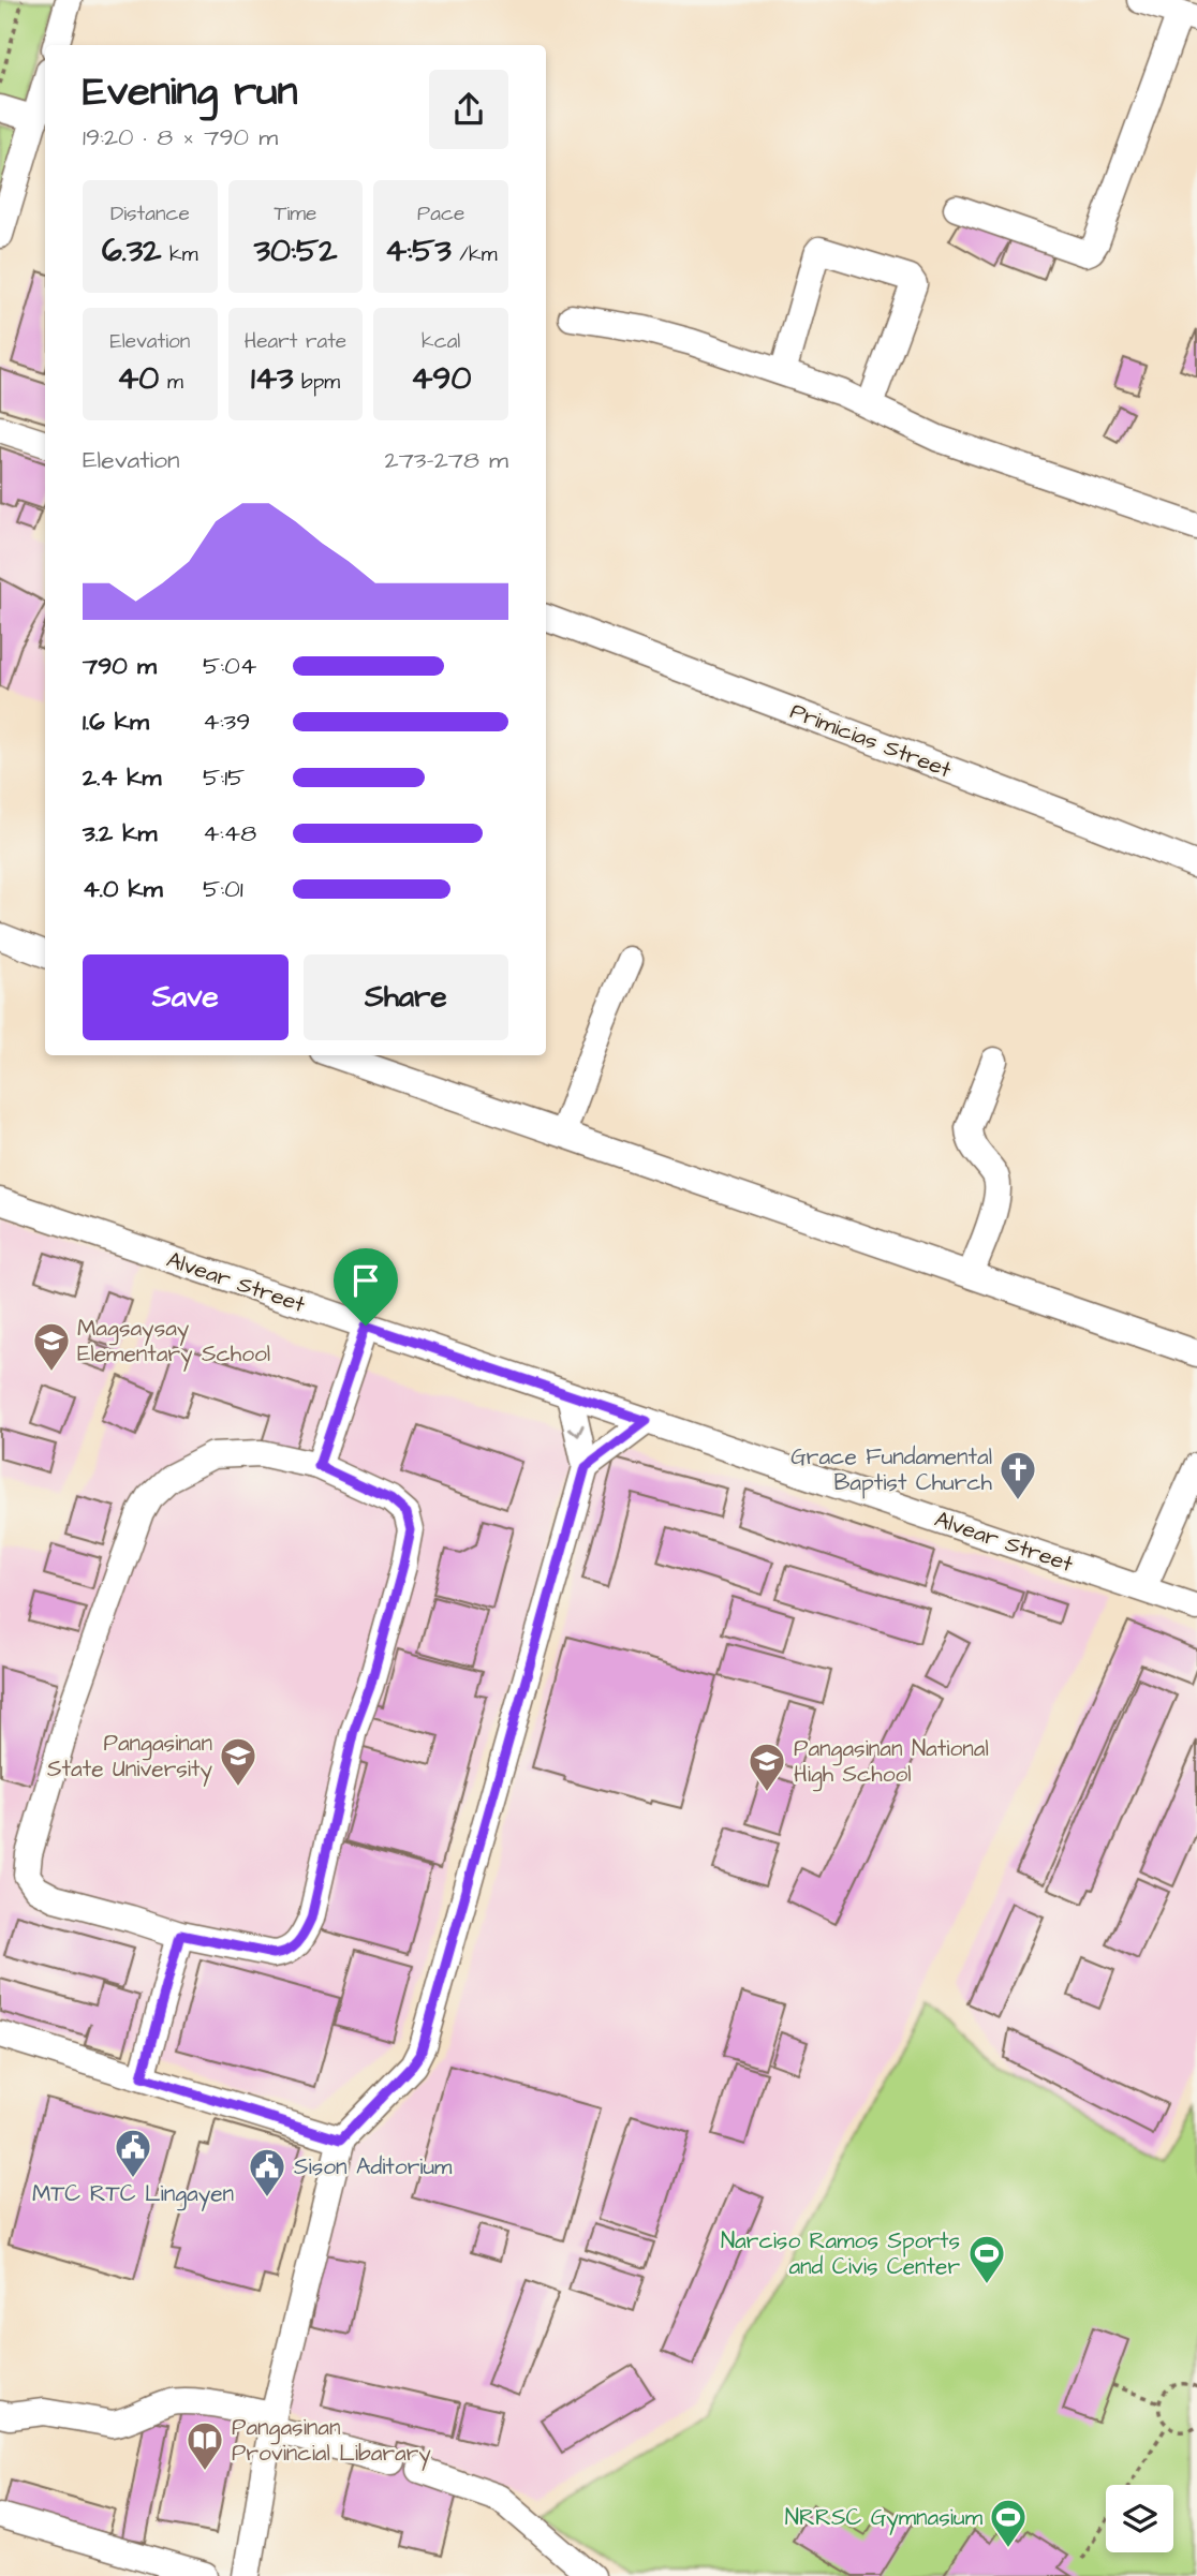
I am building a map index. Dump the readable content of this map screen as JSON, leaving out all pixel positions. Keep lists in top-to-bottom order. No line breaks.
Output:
{"streets":{"street":["Primicias Street","Alvear Street"]},"places":{"school or university":["Magsaysay Elementary School","Pangasinan State University","Pangasinan National High School"],"church":["Grace Fundamental Baptist Church"],"public building":["MTC RTC Lingayen","Sison Aditorium"],"sports":["Narciso Ramos Sports and Civis Center","NRRSC Gymnasium"],"library":["Pangasinan Provincial Libarary"]},"page":{"heading":["Evening run","19:20 · 8 × 790 m"],"stats":[["Distance","6.32 km"],["Time","30:52"],["Pace","4:53 /km"],["Elevation","40 m"],["Heart rate","143 bpm"],["kcal","490"]],"chart":["Elevation","273–278 m"],"list":[{"name":"790 m","note":"5:04"},{"name":"1.6 km","note":"4:39"},{"name":"2.4 km","note":"5:15"},{"name":"3.2 km","note":"4:48"},{"name":"4.0 km","note":"5:01"}],"buttons":["Save","Share"]}}
